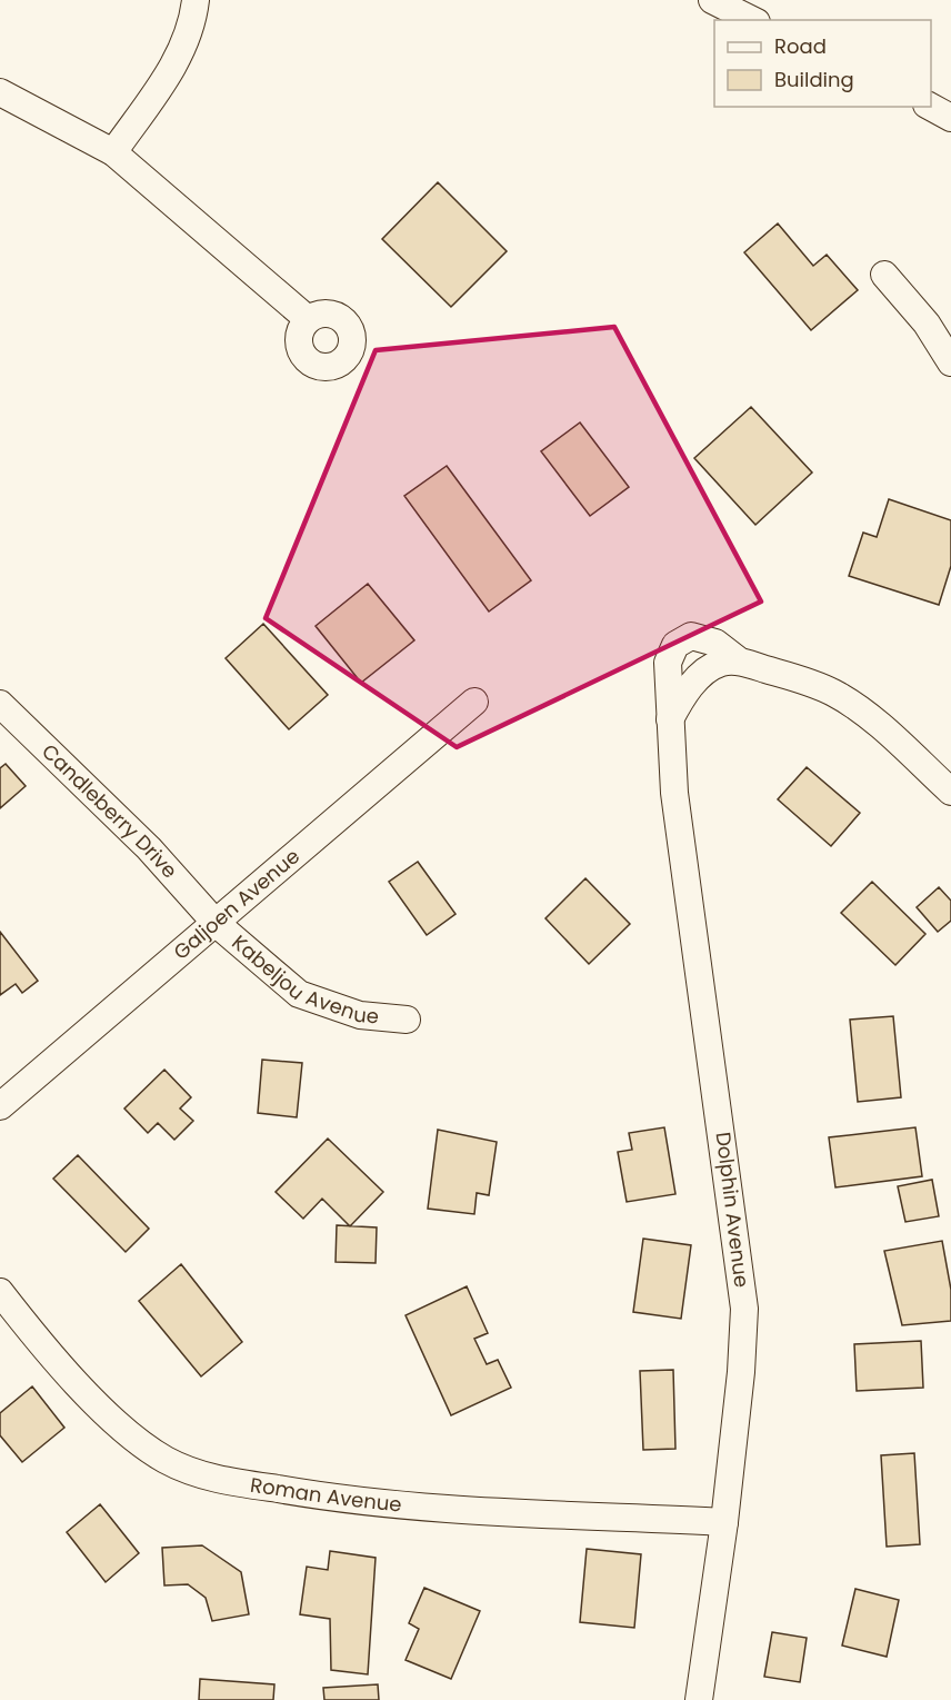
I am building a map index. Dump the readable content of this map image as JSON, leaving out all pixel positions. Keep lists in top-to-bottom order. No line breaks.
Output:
{"streets":{"street":["Candleberry Drive","Galjoen Avenue","Kabeljou Avenue","Dolphin Avenue","Roman Avenue"]},"crossings":[["Candleberry Drive","Galjoen Avenue"],["Candleberry Drive","Kabeljou Avenue"],["Galjoen Avenue","Kabeljou Avenue"],["Dolphin Avenue","Roman Avenue"]],"legend":["Road","Building"]}
